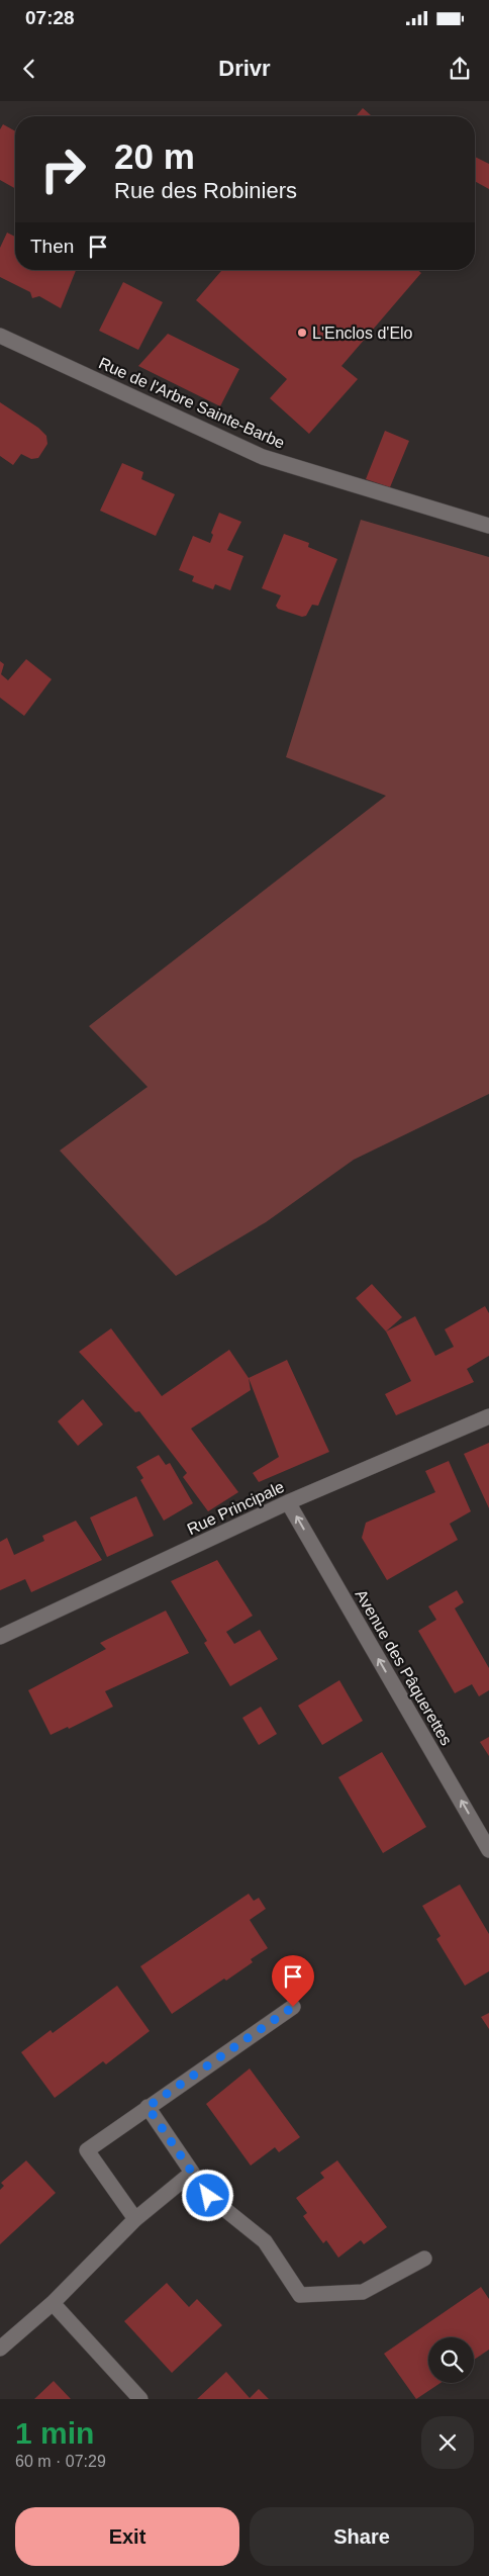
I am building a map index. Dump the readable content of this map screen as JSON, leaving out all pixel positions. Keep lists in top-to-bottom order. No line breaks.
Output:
{"streets":{"street":["Rue de l'Arbre Sainte-Barbe","Rue Principale","Avenue des Pâquerettes"]},"crossings":[["Rue Principale","Avenue des Pâquerettes"]],"one_way":["Avenue des Pâquerettes"],"places":["L'Enclos d'Elo"],"page":{"status":"07:28","header":"Drivr","turn":["20 m","Rue des Robiniers"],"then":"Then","heading":["1 min","60 m · 07:29"],"buttons":["Exit","Share"]}}
